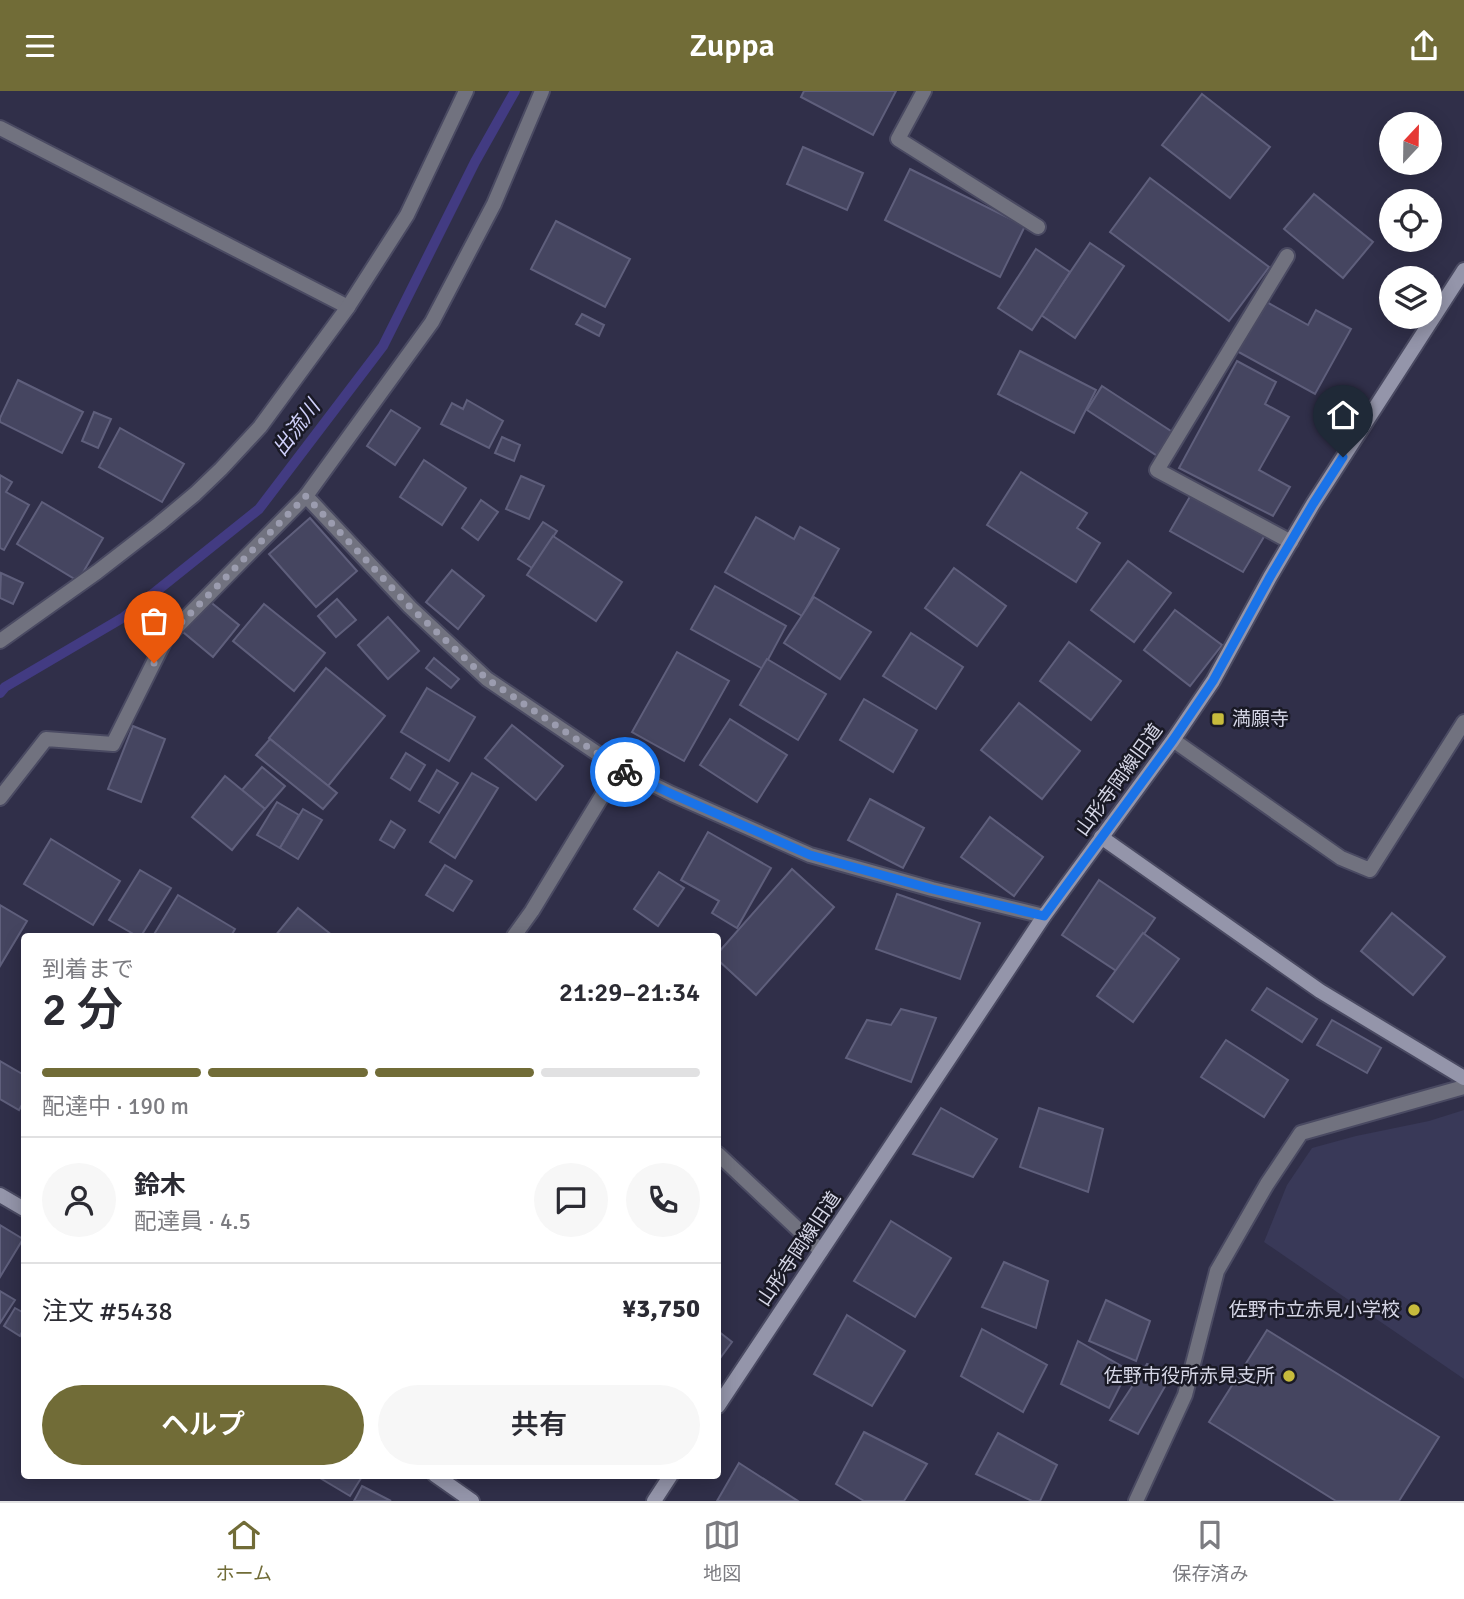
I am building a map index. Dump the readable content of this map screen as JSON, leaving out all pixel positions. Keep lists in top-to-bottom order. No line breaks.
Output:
{"streets":{"street":["山形寺岡線旧道"]},"water":["出流川"],"places":{"transit":["満願寺"],"other":["佐野市立赤見小学校","佐野市役所赤見支所"]},"north":"top","page":{"header":"Zuppa","heading":["2 分","到着まで","21:29–21:34"],"panel":["鈴木","配達員 · 4.5","注文 #5438","¥3,750"],"bar":"配達中 · 190 m","buttons":["ヘルプ","共有"],"tabs":["ホーム","地図","保存済み"]}}
